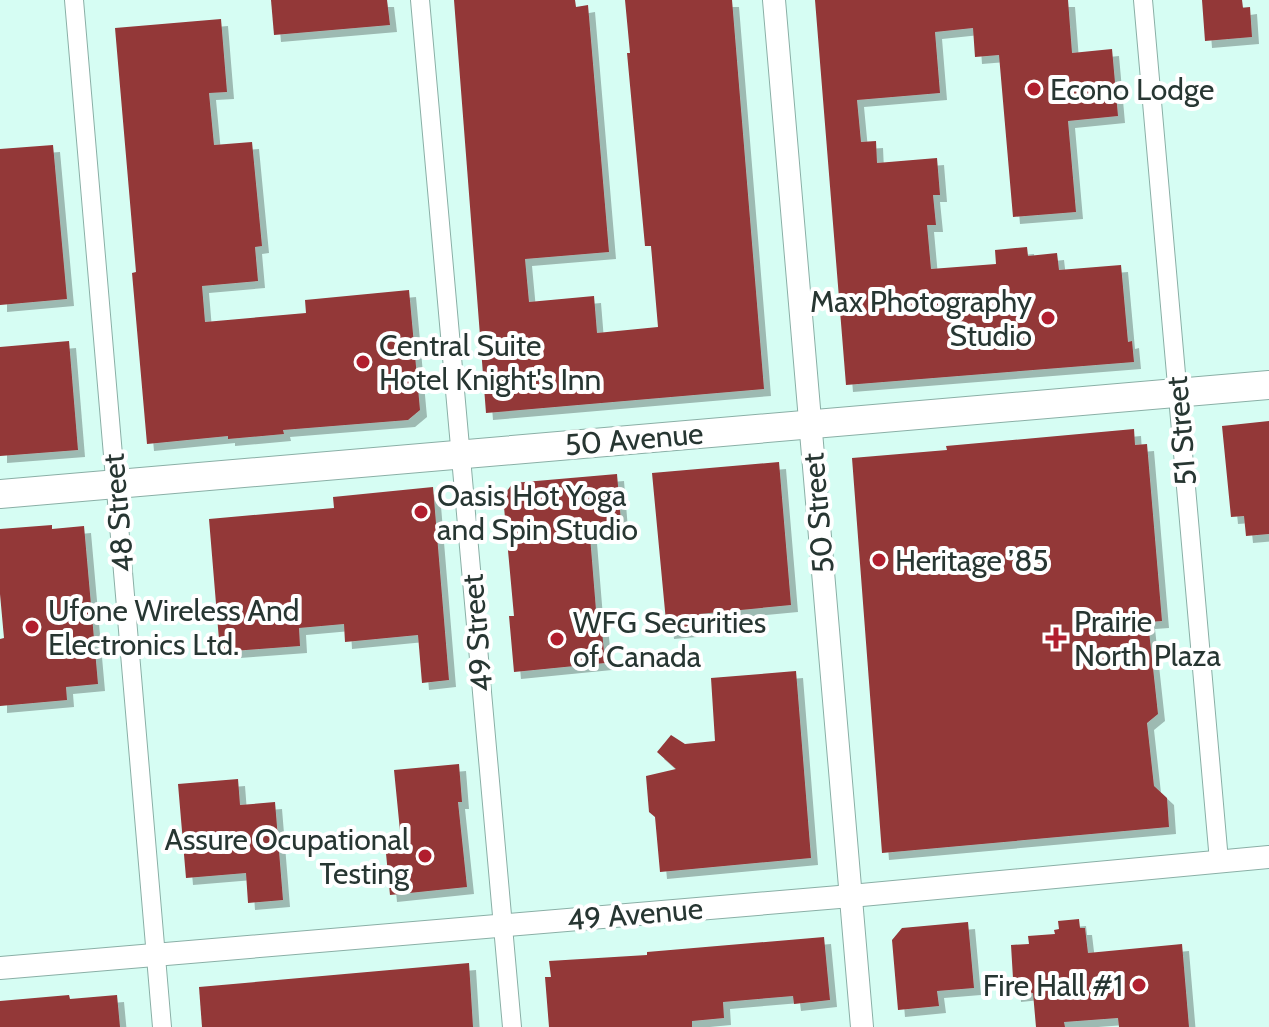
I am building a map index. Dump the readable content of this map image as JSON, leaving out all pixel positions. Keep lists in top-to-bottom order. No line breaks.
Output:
{"streets":{"main road":["50 Avenue"],"street":["51 Street","48 Street","50 Street","49 Street","49 Avenue"]},"crossings":[["51 Street","50 Avenue"],["51 Street","49 Avenue"],["50 Avenue","48 Street"],["50 Avenue","50 Street"],["50 Avenue","49 Street"],["48 Street","49 Avenue"],["50 Street","49 Avenue"],["49 Street","49 Avenue"]],"places":{"other":["Econo Lodge","Max Photography Studio","Central Suite Hotel Knight's Inn","Oasis Hot Yoga and Spin Studio","Heritage ’85","Ufone Wireless And Electronics Ltd.","WFG Securities of Canada","Assure Ocupational Testing","Fire Hall #1"],"health":["Prairie North Plaza"]}}
